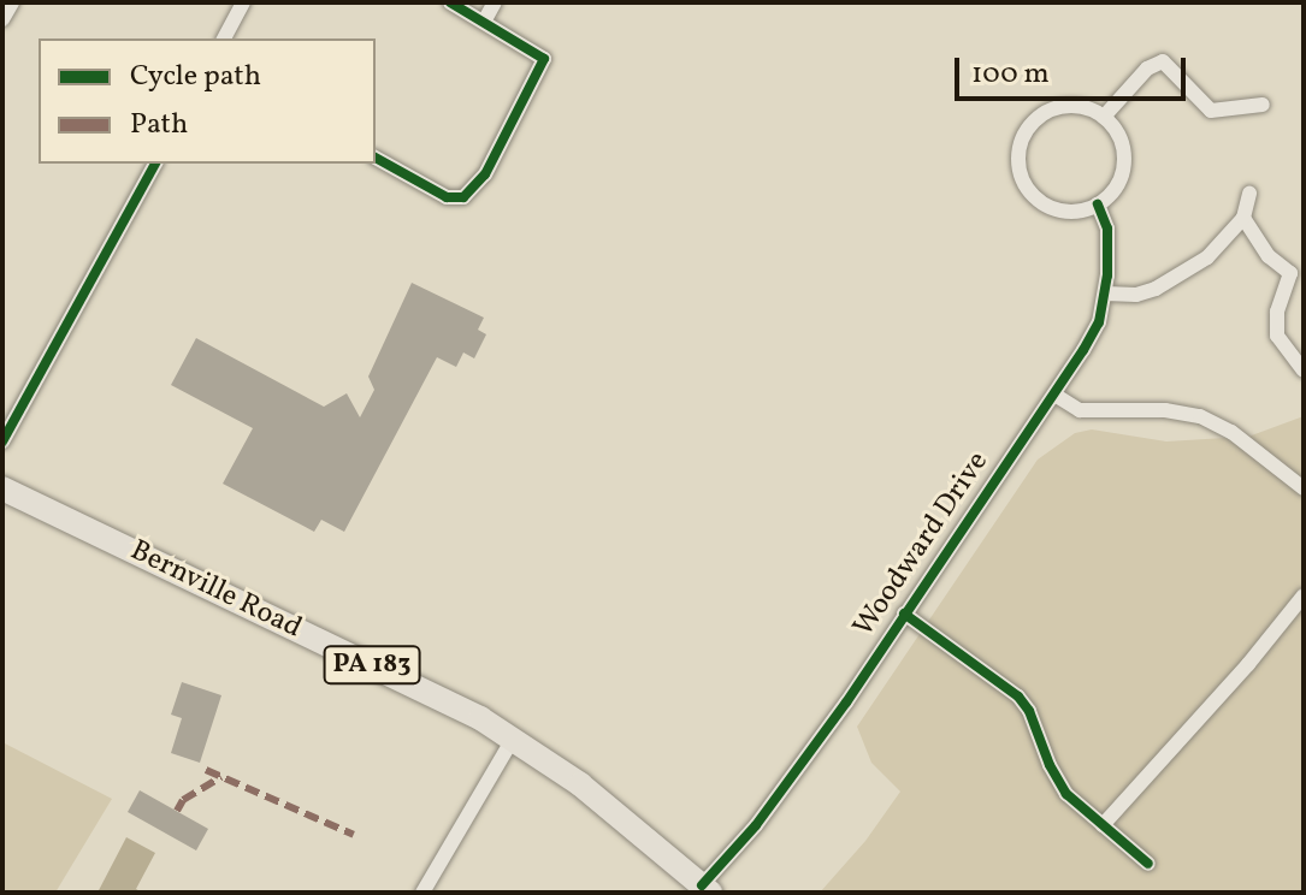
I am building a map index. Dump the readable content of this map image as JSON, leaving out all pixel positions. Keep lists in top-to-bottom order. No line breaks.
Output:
{"streets":{"main road":["Bernville Road","PA 183"],"street":["Woodward Drive"]},"crossings":[["Woodward Drive","Bernville Road"]],"legend":["Cycle path","Path"],"scale_bar":"100 m"}
